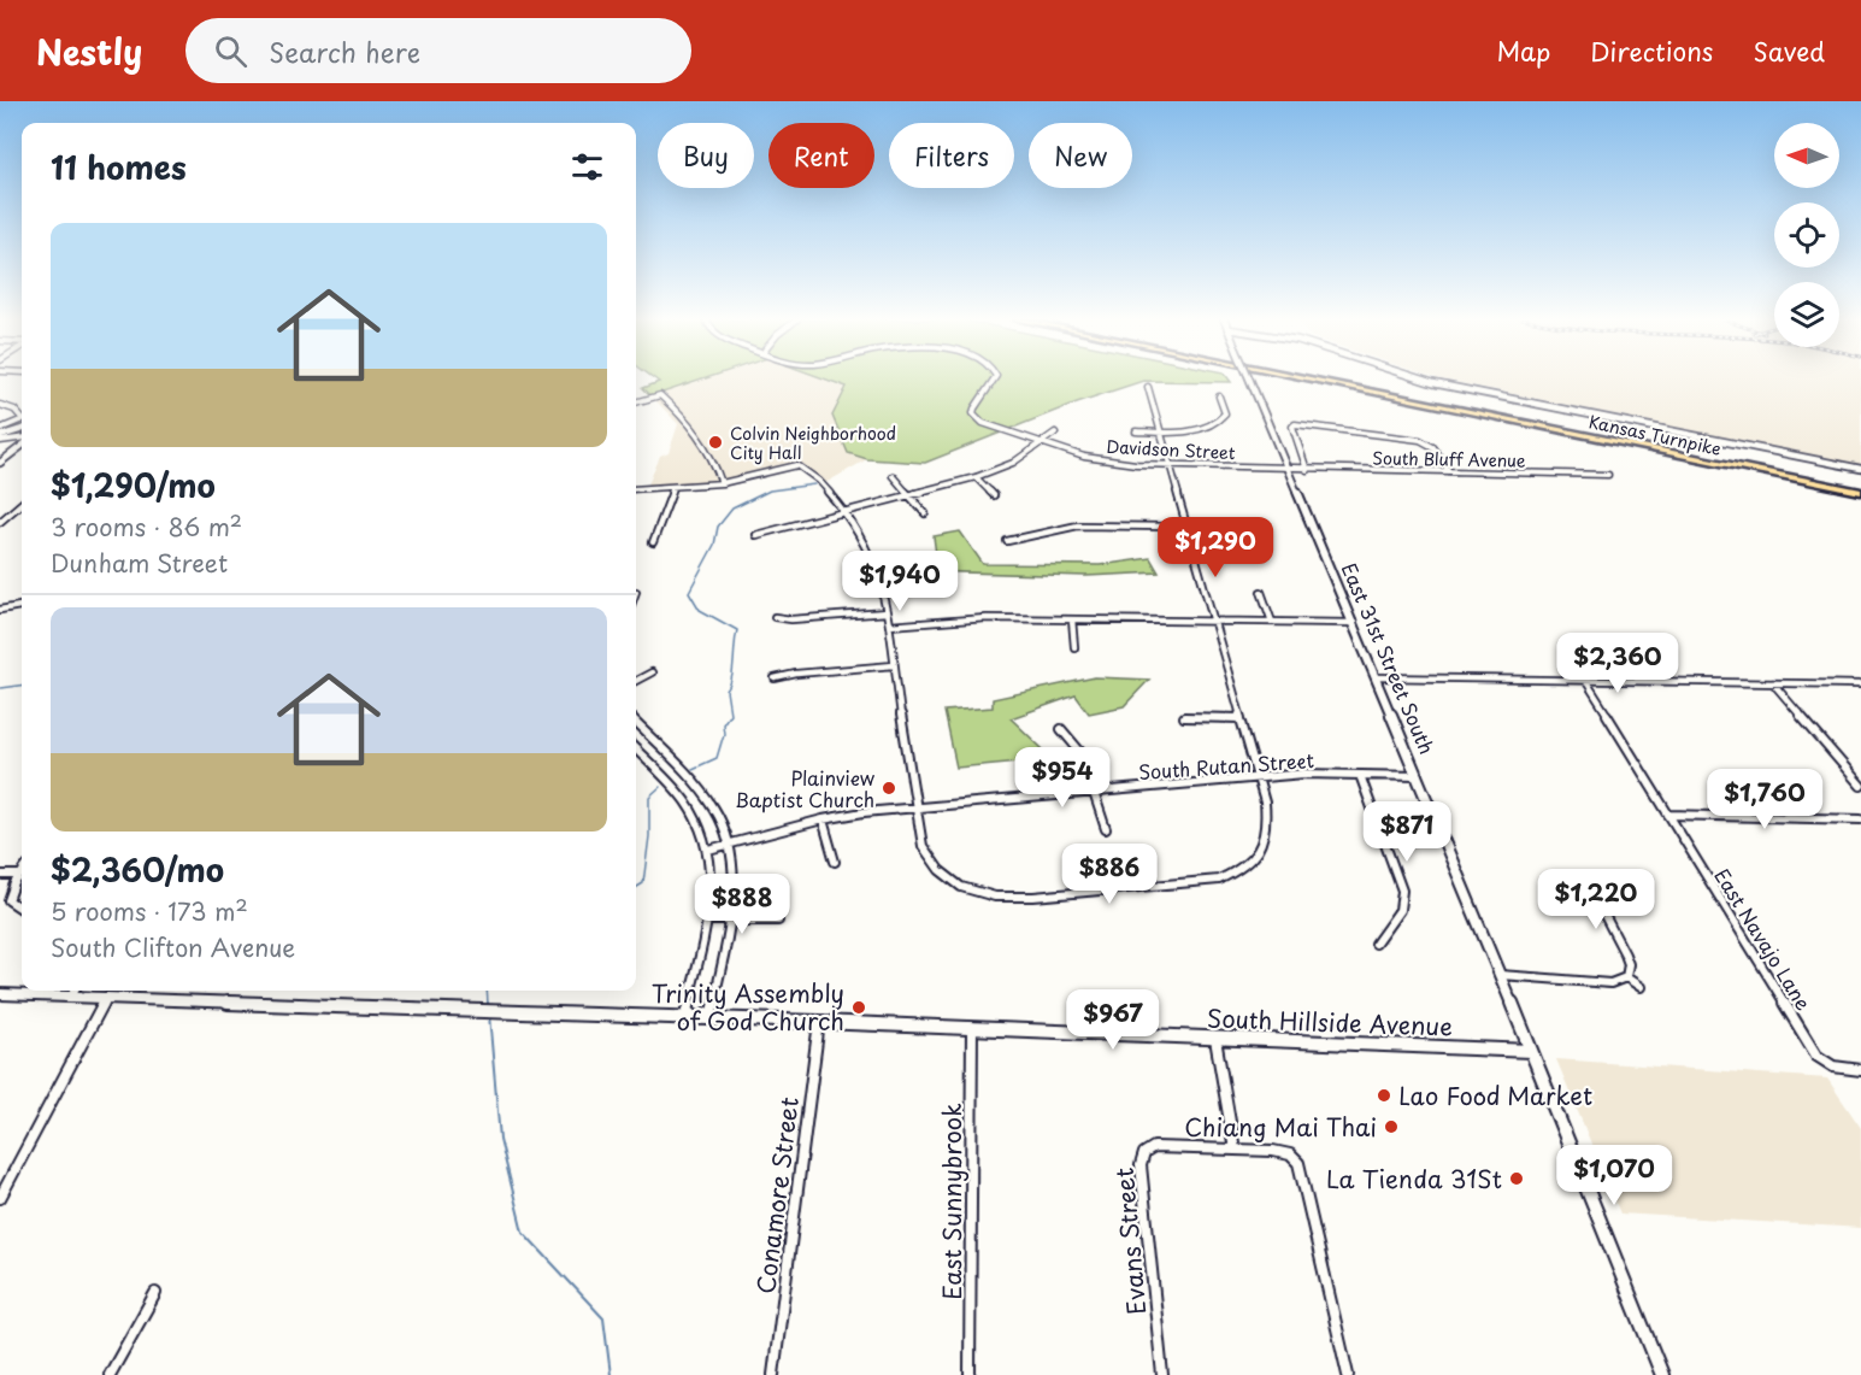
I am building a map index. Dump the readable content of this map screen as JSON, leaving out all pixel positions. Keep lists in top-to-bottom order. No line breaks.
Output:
{"streets":{"highway":["Kansas Turnpike"],"street":["Davidson Street","South Bluff Avenue","East 31st Street South","South Rutan Street","East Navajo Lane","South Hillside Avenue","Conamore Street","East Sunnybrook","Evans Street"]},"crossings":[["Davidson Street","South Bluff Avenue"],["Davidson Street","East 31st Street South"],["South Bluff Avenue","East 31st Street South"],["East 31st Street South","South Rutan Street"],["East 31st Street South","South Hillside Avenue"],["South Hillside Avenue","Conamore Street"],["South Hillside Avenue","East Sunnybrook"]],"places":["Colvin Neighborhood City Hall","Plainview Baptist Church","Trinity Assembly of God Church","Lao Food Market","Chiang Mai Thai","La Tienda 31St"],"north":"left","page":{"header":"Nestly","search":"Search here","nav":["Map","Directions","Saved"],"chip":["Buy","Rent","Filters","New"],"heading":"11 homes","list":[{"name":"$1,290/mo","note":"3 rooms · 86 m² · Dunham Street"},{"name":"$2,360/mo","note":"5 rooms · 173 m² · South Clifton Avenue"}],"price":["$1,290","$1,940","$2,360","$954","$1,760","$871","$886","$1,220","$888","$967","$1,070"]}}
